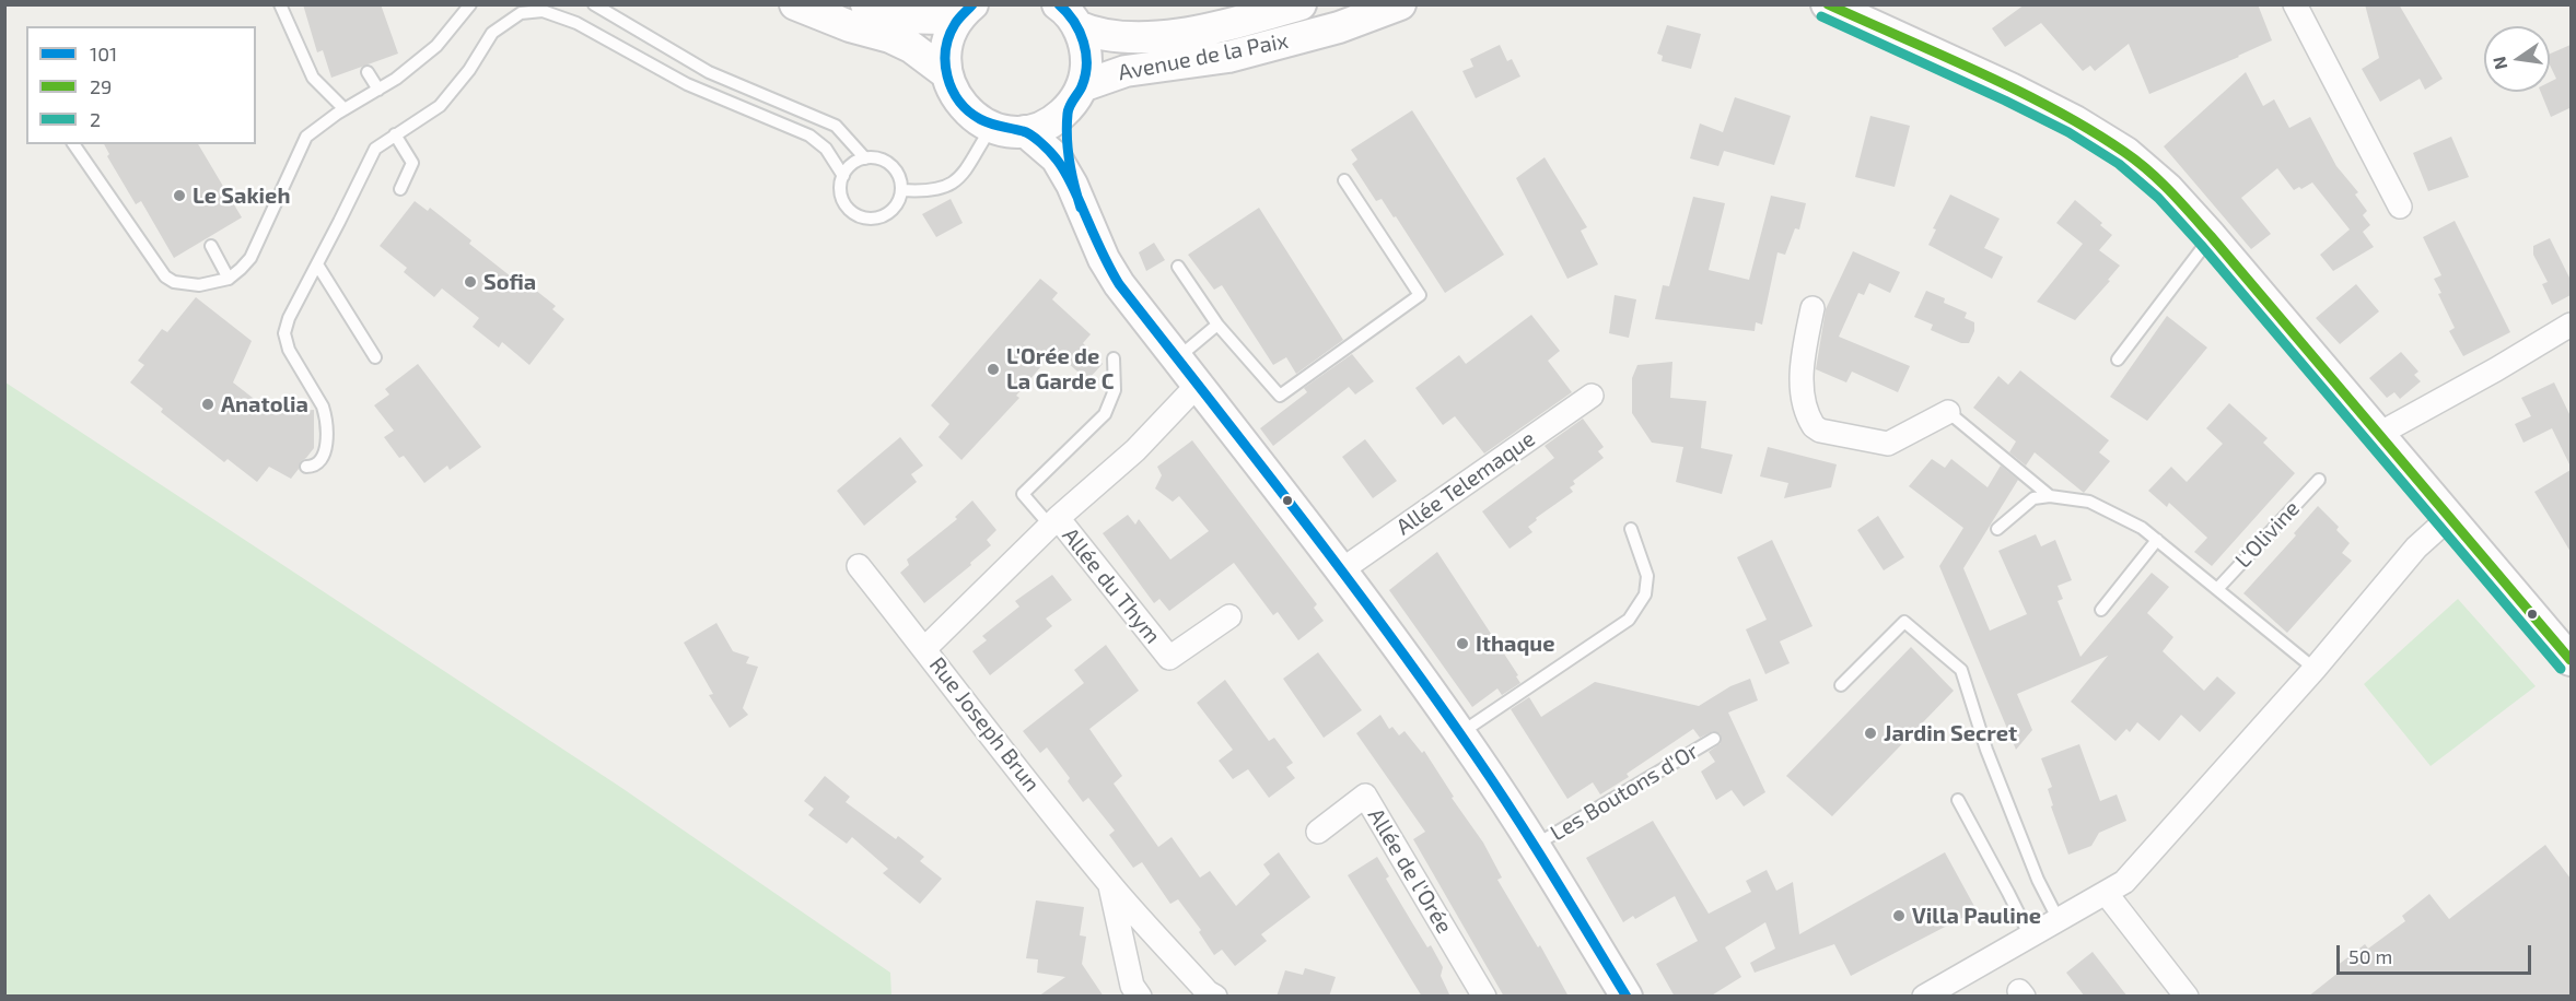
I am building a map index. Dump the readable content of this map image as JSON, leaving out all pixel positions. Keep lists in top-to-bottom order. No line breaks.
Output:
{"streets":{"main road":["Avenue de la Paix"],"street":["Allée Telemaque","Allée du Thym","Rue Joseph Brun","Allée de l'Orée"],"lane":["L'Olivine","Les Boutons d'Or"]},"crossings":[["Allée du Thym","Rue Joseph Brun"]],"places":["Le Sakieh","Sofia","L'Orée de La Garde C","Anatolia","Ithaque","Jardin Secret","Villa Pauline"],"lines":["transit line 101","transit line 29","transit line 2"],"legend":["101","29","2"],"scale_bar":"50 m","north":"left"}
